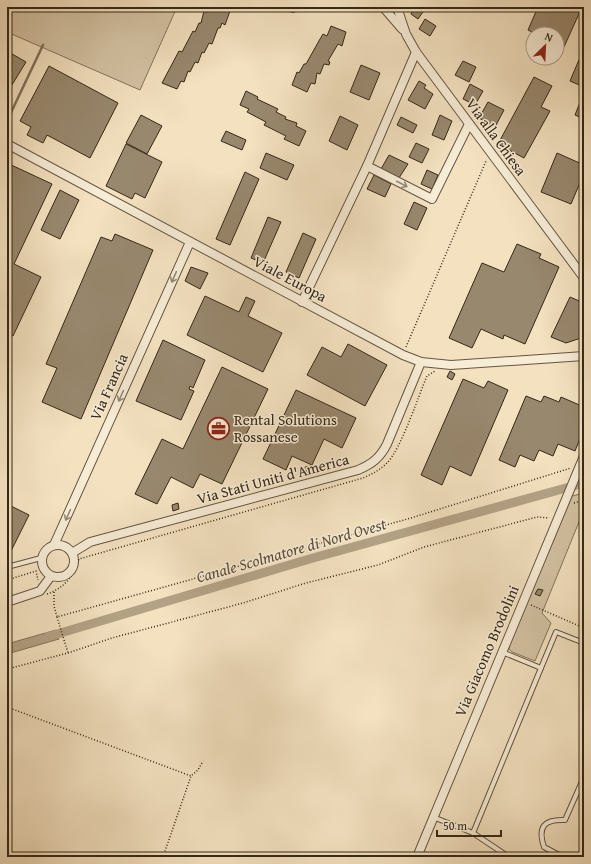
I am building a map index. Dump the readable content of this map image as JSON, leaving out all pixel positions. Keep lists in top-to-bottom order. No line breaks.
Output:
{"streets":{"street":["Via alla Chiesa","Viale Europa","Via Francia","Via Stati Uniti d'America","Via Giacomo Brodolini"]},"crossings":[["Viale Europa","Via Francia"],["Viale Europa","Via Stati Uniti d'America"],["Via Francia","Via Stati Uniti d'America"]],"one_way":["Via Francia"],"water":["Canale Scolmatore di Nord Ovest"],"places":{"office":["Rental Solutions Rossanese"]},"scale_bar":"50 m","north":"top right"}
